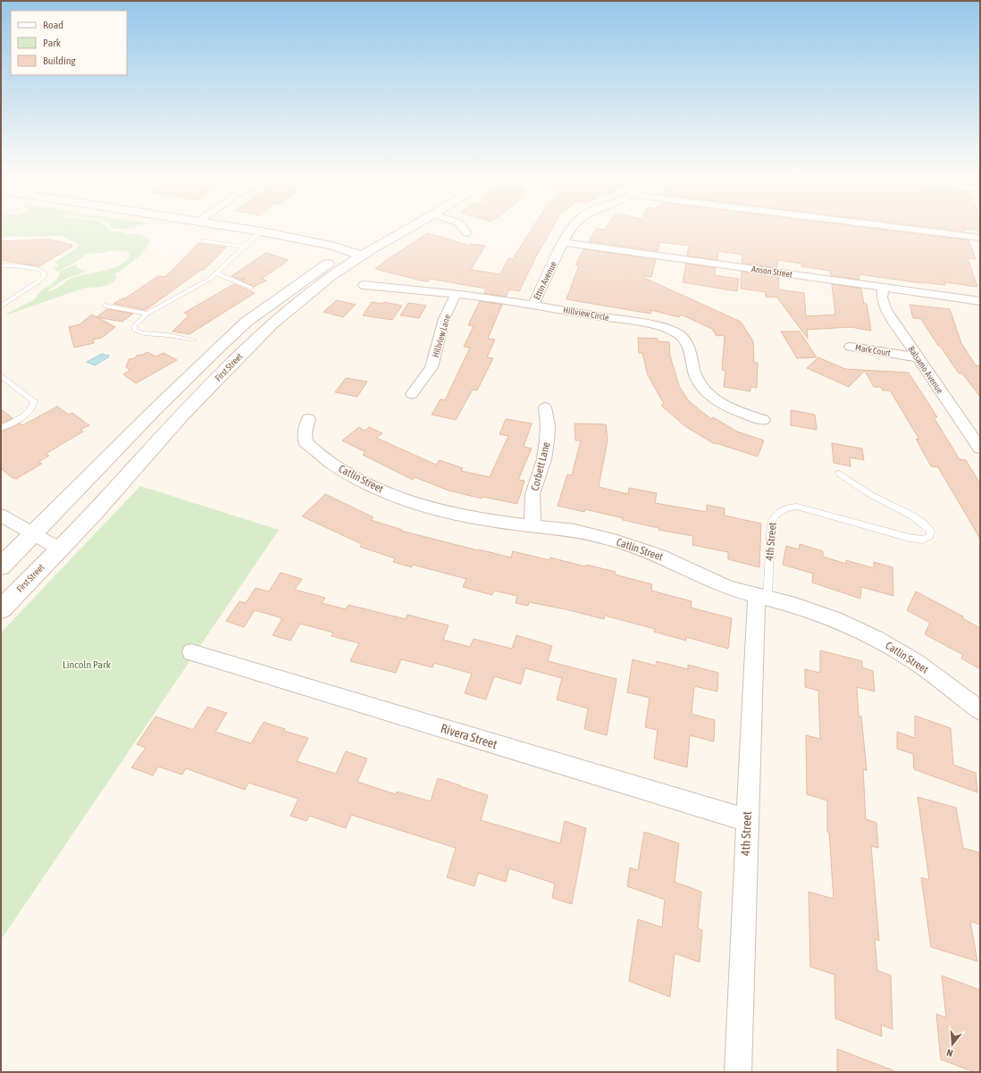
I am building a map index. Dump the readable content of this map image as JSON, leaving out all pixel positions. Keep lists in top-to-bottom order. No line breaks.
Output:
{"streets":{"main road":["First Street"],"street":["Anson Street","Ettin Avenue","Hillview Circle","Hillview Lane","Mark Court","Balsamo Avenue","Corbett Lane","Catlin Street","4th Street","Rivera Street"]},"crossings":[["Anson Street","Ettin Avenue"],["Anson Street","Balsamo Avenue"],["Ettin Avenue","Hillview Circle"],["Hillview Circle","Hillview Lane"],["Mark Court","Balsamo Avenue"],["Corbett Lane","Catlin Street"],["Catlin Street","4th Street"],["4th Street","Rivera Street"]],"parks":["Lincoln Park"],"legend":["Road","Park","Building"],"north":"bottom"}
